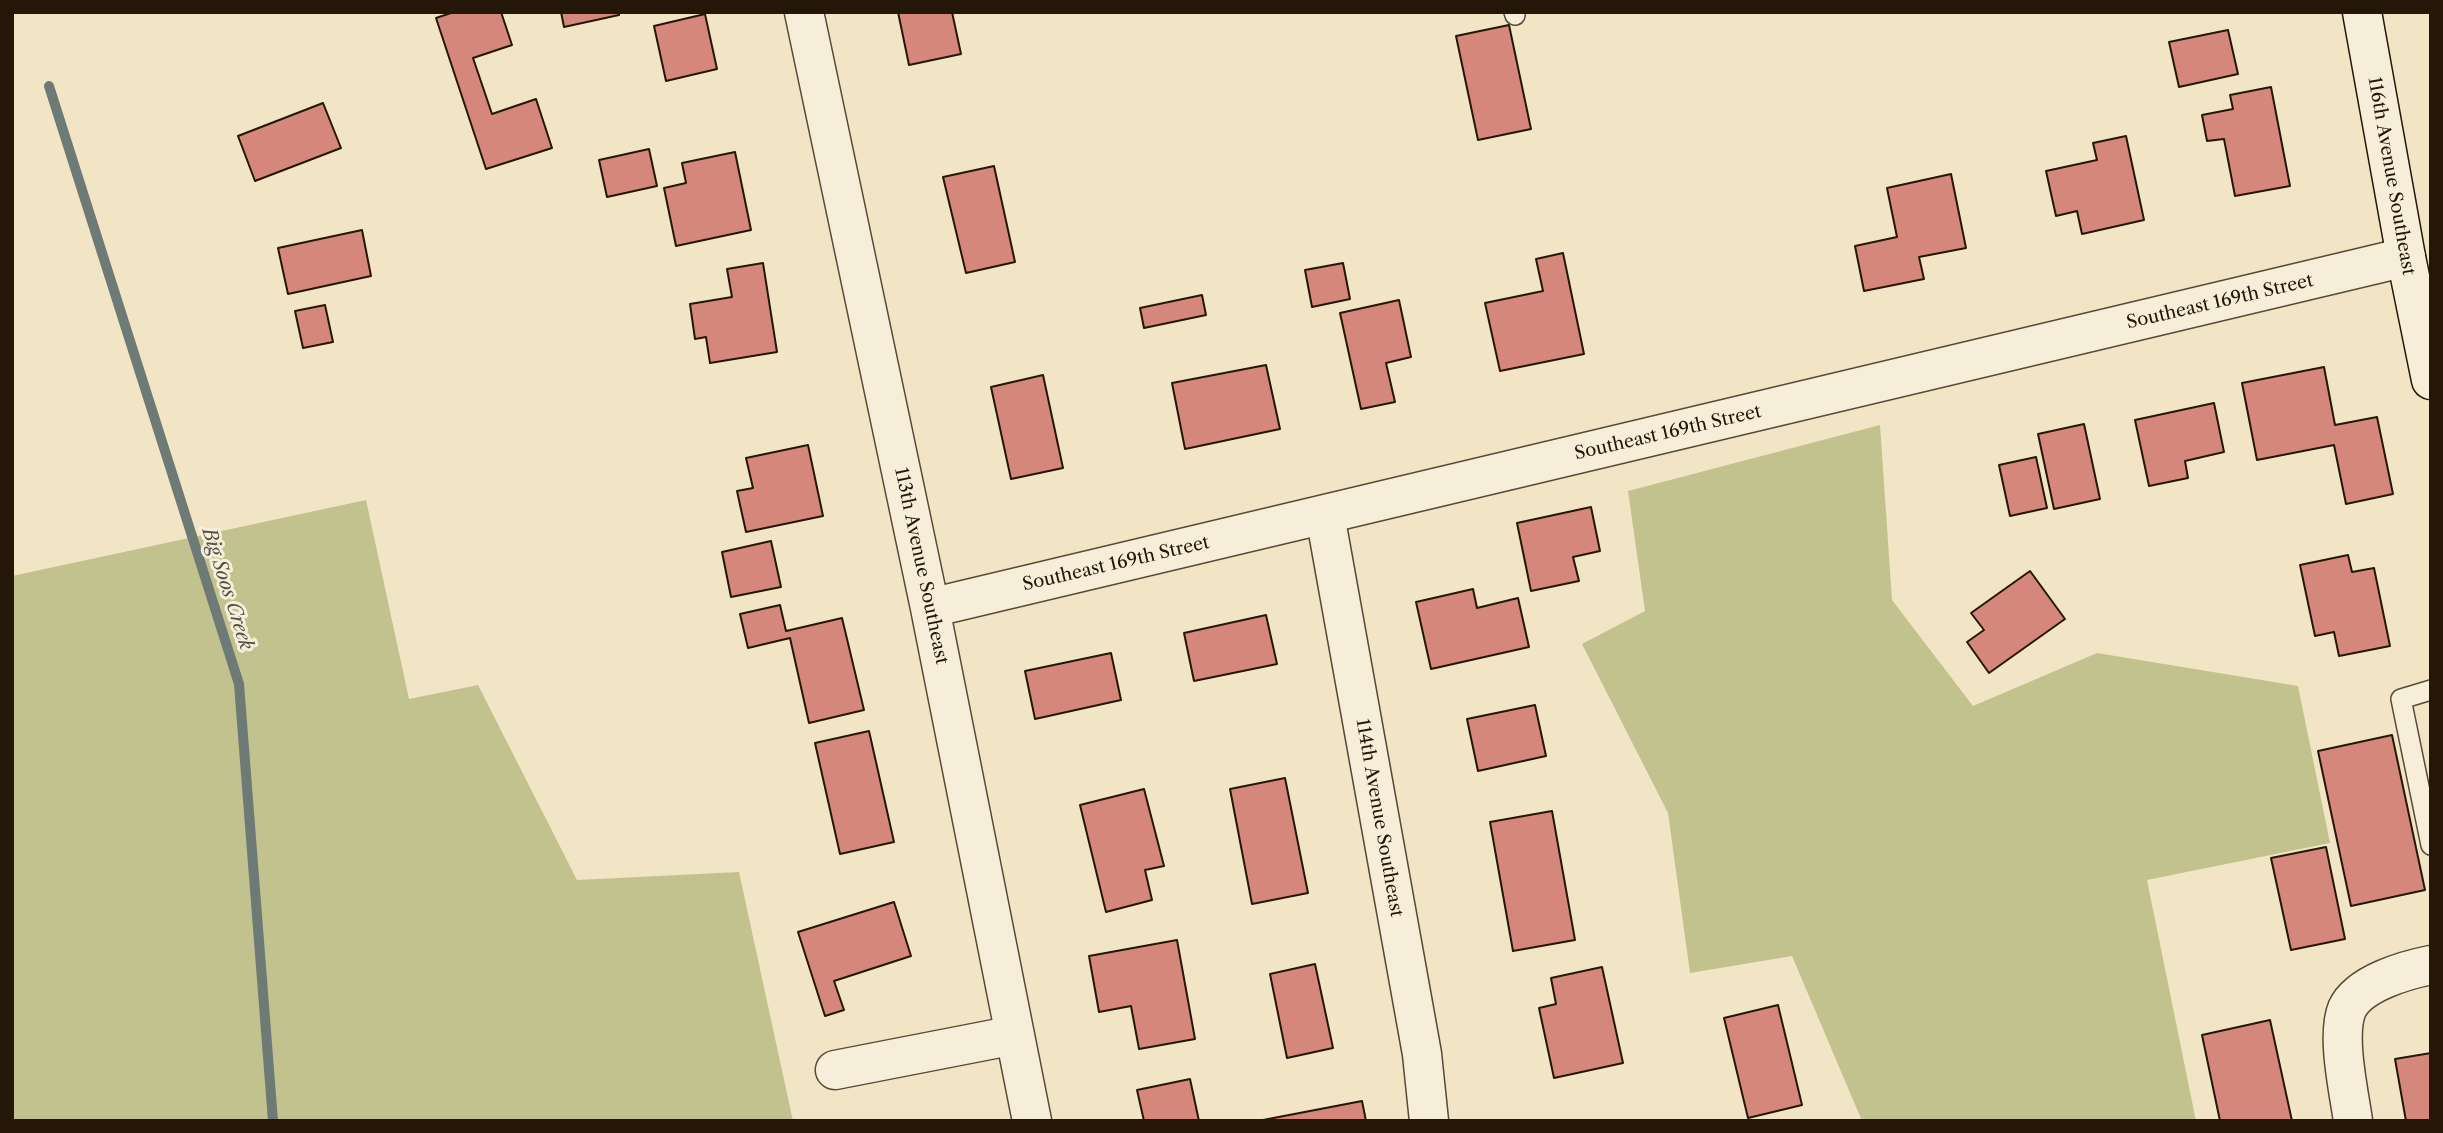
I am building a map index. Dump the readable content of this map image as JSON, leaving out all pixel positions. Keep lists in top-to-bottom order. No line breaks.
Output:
{"streets":{"street":["116th Avenue Southeast","Southeast 169th Street","113th Avenue Southeast","114th Avenue Southeast"]},"crossings":[["116th Avenue Southeast","Southeast 169th Street"],["Southeast 169th Street","113th Avenue Southeast"],["Southeast 169th Street","114th Avenue Southeast"]],"water":["Big Soos Creek"]}
